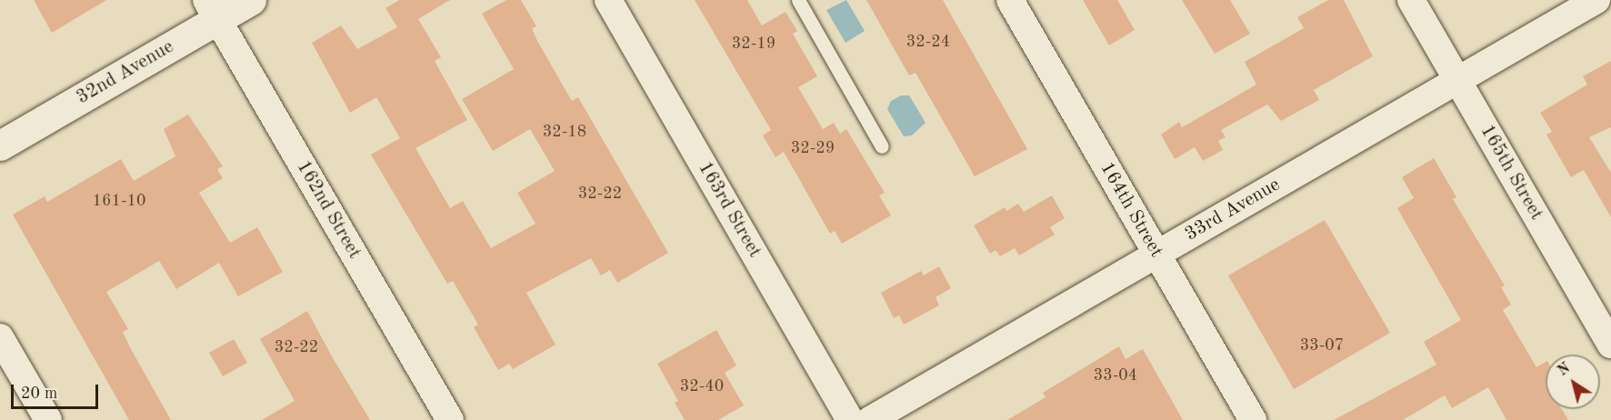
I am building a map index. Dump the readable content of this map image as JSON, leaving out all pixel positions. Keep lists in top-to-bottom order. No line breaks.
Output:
{"streets":{"street":["32nd Avenue","165th Street","162nd Street","163rd Street","164th Street","33rd Avenue"]},"crossings":[["32nd Avenue","162nd Street"],["165th Street","33rd Avenue"],["164th Street","33rd Avenue"]],"house_numbers":["32-24","32-19","32-18","32-29","32-22","161-10","33-07","32-22","33-04","32-40"],"scale_bar":"20 m","north":"top left"}
